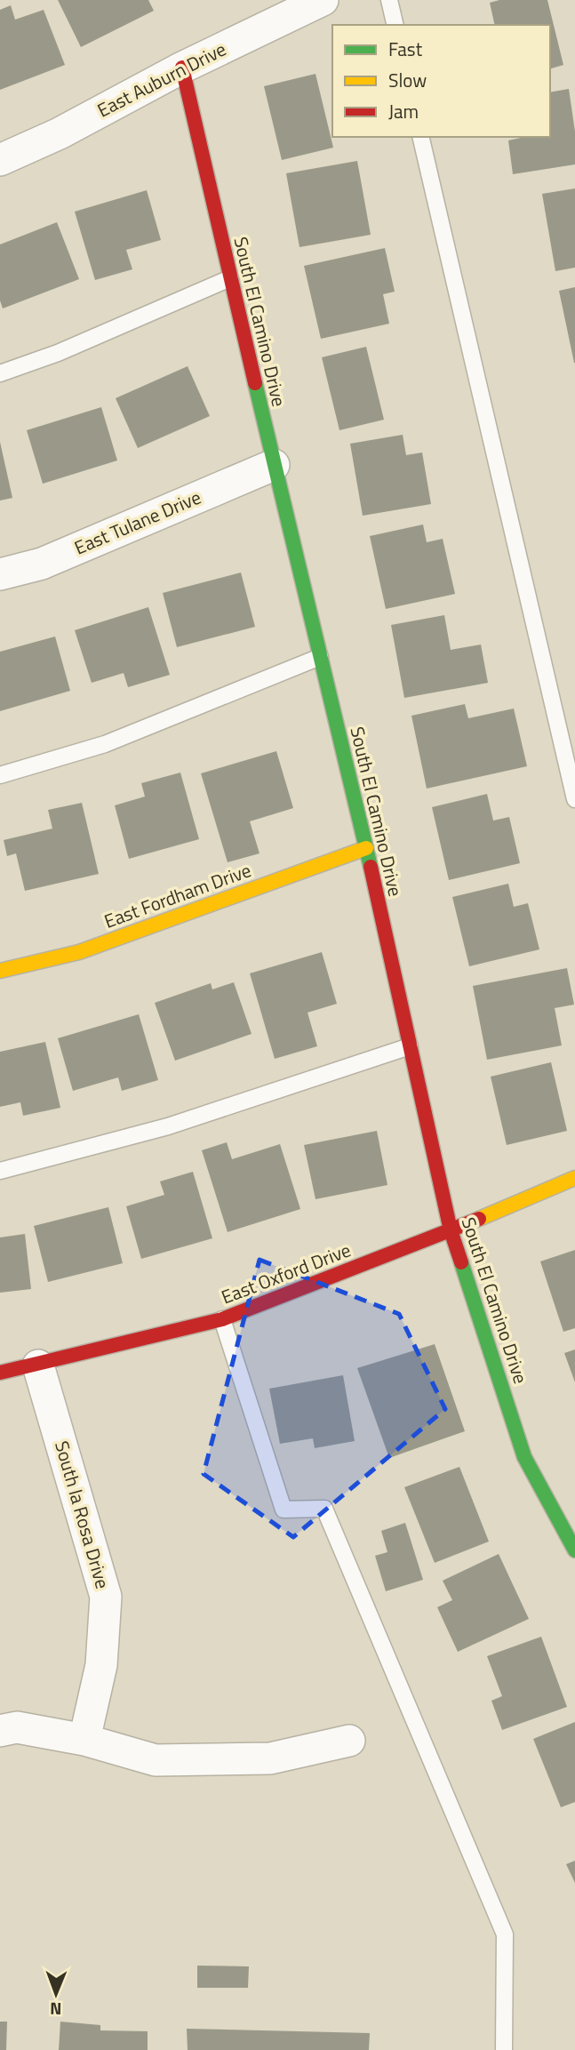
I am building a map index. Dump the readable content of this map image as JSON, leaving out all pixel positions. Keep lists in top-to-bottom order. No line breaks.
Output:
{"streets":{"street":["East Auburn Drive","South El Camino Drive","East Tulane Drive","East Fordham Drive","East Oxford Drive","South la Rosa Drive"]},"crossings":[["East Auburn Drive","South El Camino Drive"],["South El Camino Drive","East Tulane Drive"],["South El Camino Drive","East Fordham Drive"],["South El Camino Drive","East Oxford Drive"],["East Oxford Drive","South la Rosa Drive"]],"legend":["Fast","Slow","Jam"],"north":"bottom"}
